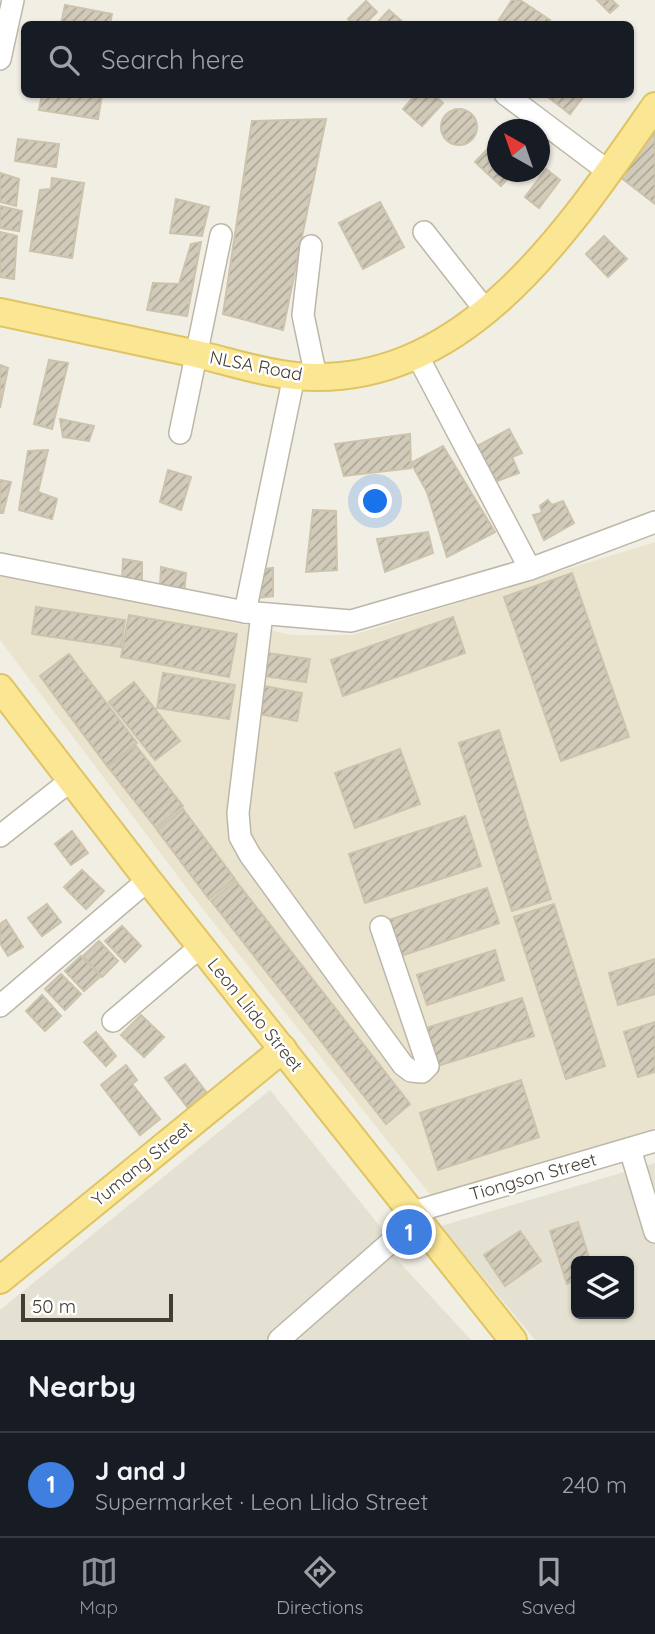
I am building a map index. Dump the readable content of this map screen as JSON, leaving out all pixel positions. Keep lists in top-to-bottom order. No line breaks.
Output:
{"streets":{"main road":["NLSA Road","Leon Llido Street","Yumang Street"],"street":["Tiongson Street"]},"crossings":[["Leon Llido Street","Yumang Street"],["Leon Llido Street","Tiongson Street"]],"scale_bar":"50 m","north":"top left","page":{"search":"Search here","pins":"1","scale":"50 m","heading":"Nearby","list":[{"mark":"1","name":"J and J","note":"Supermarket · Leon Llido Street","value":"240 m"}],"nav":["Map","Directions","Saved"]}}
